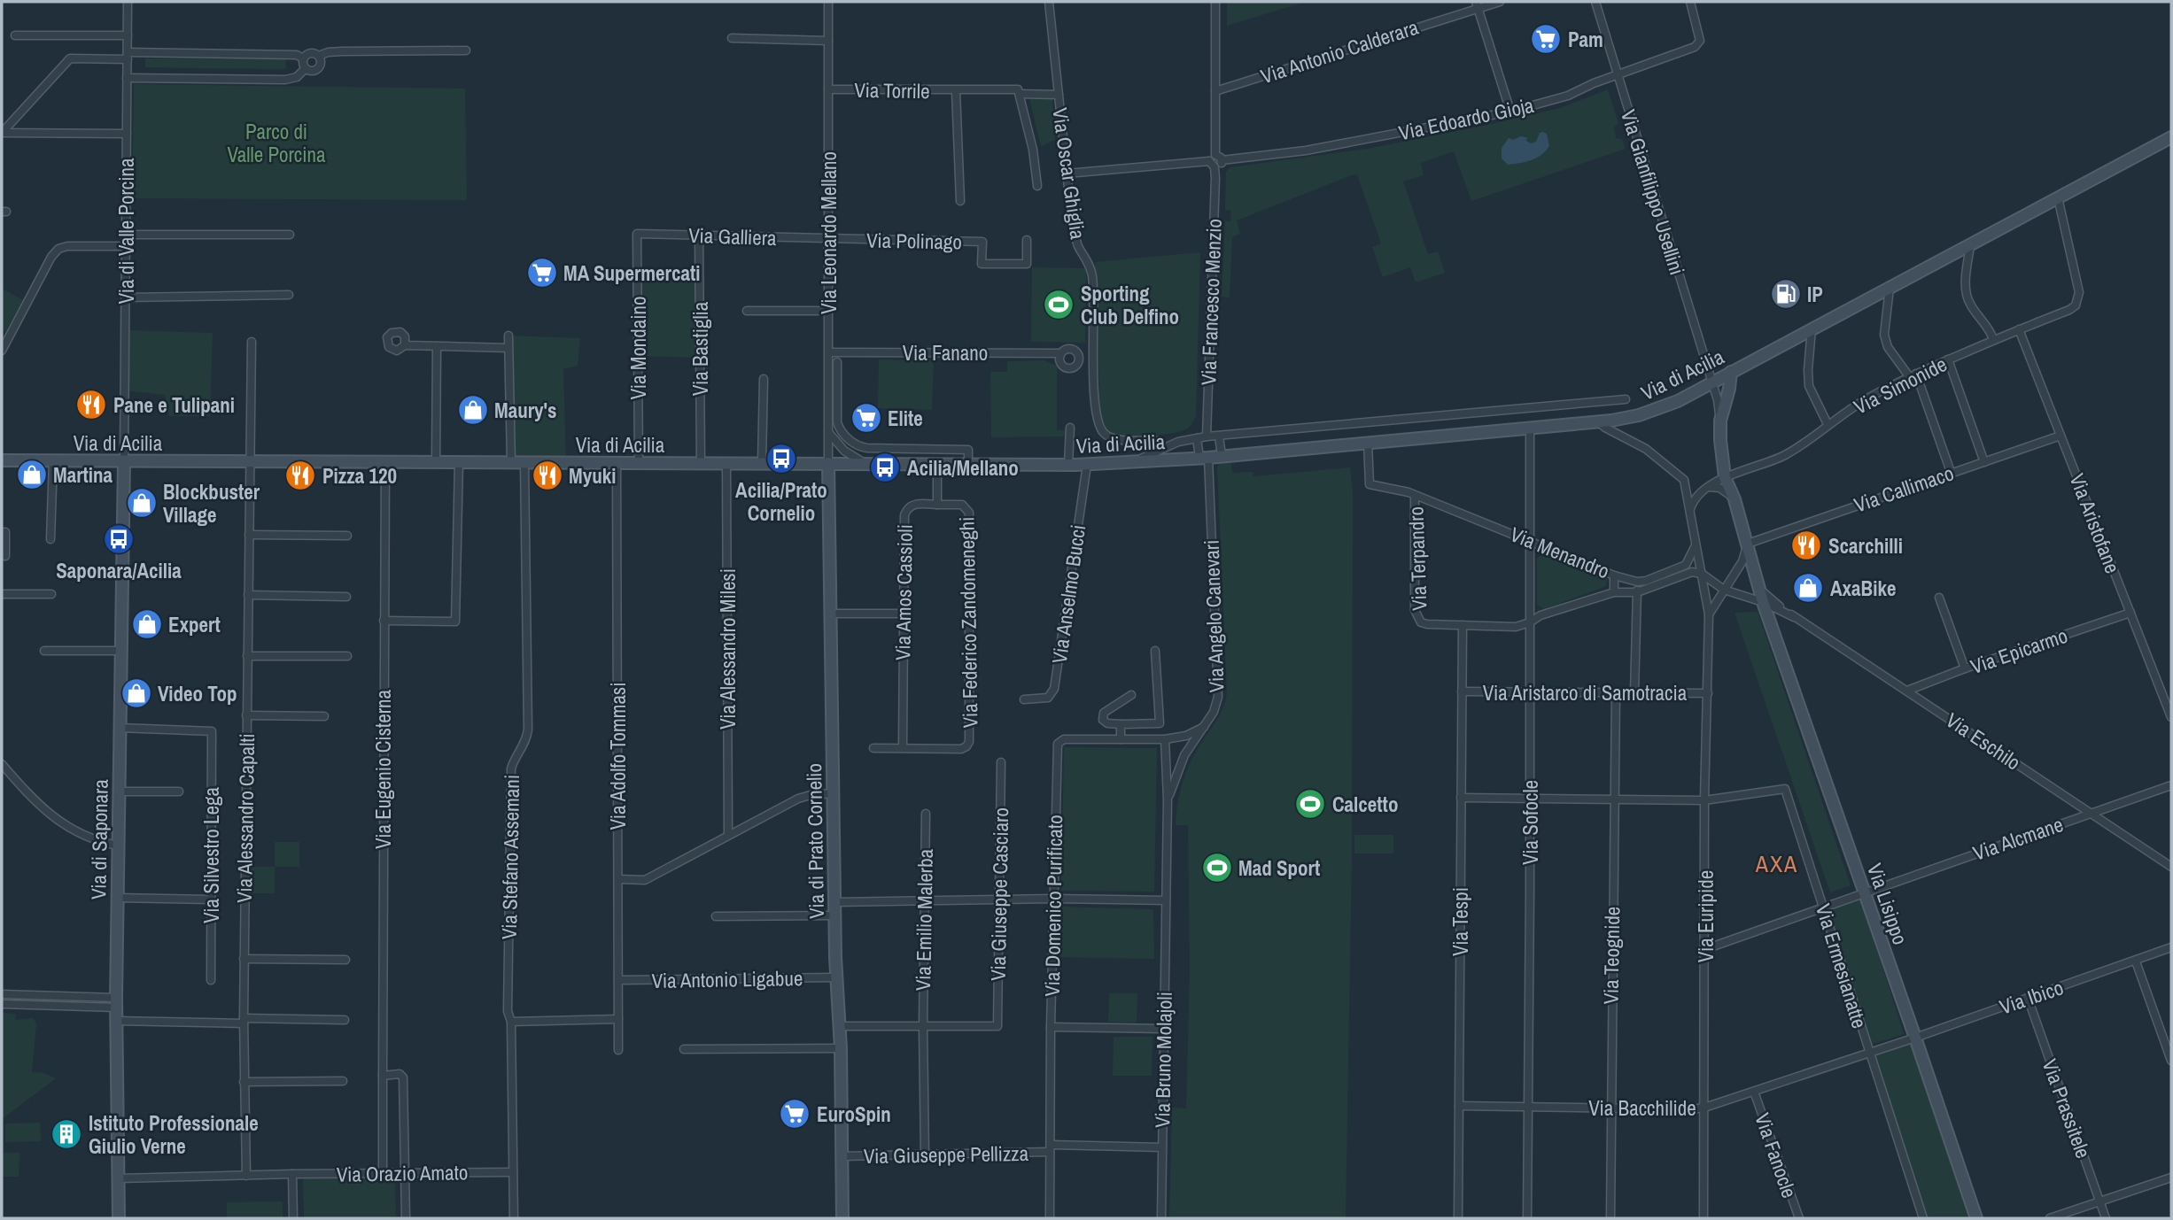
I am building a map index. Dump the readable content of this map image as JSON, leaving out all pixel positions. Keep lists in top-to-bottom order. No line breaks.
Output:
{"streets":{"street":["Via Antonio Calderara","Via Torrile","Via Edoardo Gioja","Via Oscar Ghiglia","Via Gianfilippo Usellini","Via di Valle Porcina","Via Leonardo Mellano","Via Galliera","Via Polinago","Via Francesco Menzio","Via Mondaino","Via Bastiglia","Via Fanano","Via di Acilia","Via Simonide","Via Callimaco","Via Aristofane","Via Menandro","Via Terpandro","Via Amos Cassioli","Via Anselmo Bucci","Via Angelo Canevari","Via Federico Zandomeneghi","Via Alessandro Milesi","Via Epicarmo","Via Aristarco di Samotracia","Via Eschilo","Via Adolfo Tommasi","Via Eugenio Cisterna","Via Alessandro Capalti","Via Sofocle","Via Alcmane","Via di Saponara","Via di Prato Cornelio","Via Silvestro Lega","Via Stefano Assemani","Via Giuseppe Casciaro","Via Lisippo","Via Domenico Purificato","Via Euripide","Via Emilio Malerba","Via Tespi","Via Teognide","Via Ermesianatte","Via Antonio Ligabue","Via Ibico","Via Bruno Molajoli","Via Bacchilide","Via Prassitele","Via Giuseppe Pellizza","Via Fanocle","Via Orazio Amato"]},"crossings":[["Via Torrile","Via Oscar Ghiglia"],["Via Torrile","Via Leonardo Mellano"],["Via Edoardo Gioja","Via Gianfilippo Usellini"],["Via Edoardo Gioja","Via Francesco Menzio"],["Via Gianfilippo Usellini","Via di Acilia"],["Via Gianfilippo Usellini","Via Lisippo"],["Via di Valle Porcina","Via di Acilia"],["Via di Valle Porcina","Via di Saponara"],["Via Leonardo Mellano","Via Galliera"],["Via Leonardo Mellano","Via Polinago"],["Via Leonardo Mellano","Via Fanano"],["Via Leonardo Mellano","Via di Acilia"],["Via Leonardo Mellano","Via di Prato Cornelio"],["Via Galliera","Via Polinago"],["Via Galliera","Via Mondaino"],["Via Galliera","Via Bastiglia"],["Via Mondaino","Via di Acilia"],["Via Bastiglia","Via di Acilia"],["Via di Acilia","Via Simonide"],["Via di Acilia","Via Menandro"],["Via di Acilia","Via Amos Cassioli"],["Via di Acilia","Via Anselmo Bucci"],["Via di Acilia","Via Angelo Canevari"],["Via di Acilia","Via Alessandro Milesi"],["Via di Acilia","Via Adolfo Tommasi"],["Via di Acilia","Via Eugenio Cisterna"],["Via di Acilia","Via Alessandro Capalti"],["Via di Acilia","Via Sofocle"],["Via di Acilia","Via di Saponara"],["Via di Acilia","Via di Prato Cornelio"],["Via di Acilia","Via Stefano Assemani"],["Via di Acilia","Via Lisippo"],["Via di Acilia","Via Euripide"],["Via Simonide","Via Aristofane"],["Via Simonide","Via Menandro"],["Via Simonide","Via Sofocle"],["Via Simonide","Via Lisippo"],["Via Simonide","Via Euripide"],["Via Callimaco","Via Aristofane"],["Via Callimaco","Via Lisippo"],["Via Aristofane","Via Epicarmo"],["Via Menandro","Via Terpandro"],["Via Menandro","Via Sofocle"],["Via Menandro","Via Euripide"],["Via Terpandro","Via Sofocle"],["Via Terpandro","Via Euripide"],["Via Terpandro","Via Tespi"],["Via Amos Cassioli","Via Federico Zandomeneghi"],["Via Angelo Canevari","Via Domenico Purificato"],["Via Angelo Canevari","Via Bruno Molajoli"],["Via Epicarmo","Via Eschilo"],["Via Aristarco di Samotracia","Via Sofocle"],["Via Aristarco di Samotracia","Via Euripide"],["Via Aristarco di Samotracia","Via Tespi"],["Via Aristarco di Samotracia","Via Teognide"],["Via Eschilo","Via Alcmane"],["Via Adolfo Tommasi","Via Antonio Ligabue"],["Via Eugenio Cisterna","Via Orazio Amato"],["Via Alessandro Capalti","Via Orazio Amato"],["Via Sofocle","Via Euripide"],["Via Sofocle","Via Bacchilide"],["Via Alcmane","Via Lisippo"],["Via Alcmane","Via Euripide"],["Via Alcmane","Via Ermesianatte"],["Via di Saponara","Via Silvestro Lega"],["Via di Saponara","Via Orazio Amato"],["Via di Prato Cornelio","Via Antonio Ligabue"],["Via di Prato Cornelio","Via Giuseppe Pellizza"],["Via Stefano Assemani","Via Orazio Amato"],["Via Giuseppe Casciaro","Via Emilio Malerba"],["Via Lisippo","Via Ibico"],["Via Domenico Purificato","Via Giuseppe Pellizza"],["Via Euripide","Via Ermesianatte"],["Via Euripide","Via Bacchilide"],["Via Emilio Malerba","Via Giuseppe Pellizza"],["Via Tespi","Via Bacchilide"],["Via Teognide","Via Bacchilide"],["Via Ermesianatte","Via Bacchilide"],["Via Ibico","Via Bacchilide"],["Via Ibico","Via Prassitele"],["Via Bruno Molajoli","Via Giuseppe Pellizza"],["Via Bacchilide","Via Fanocle"]],"districts":["AXA"],"parks":["Parco di Valle Porcina"],"places":{"supermarket":["Pam","MA Supermercati","Elite","EuroSpin"],"fuel station":["IP"],"sports":["Sporting Club Delfino","Calcetto","Mad Sport"],"restaurant":["Pane e Tulipani","Pizza 120","Myuki","Scarchilli"],"shop":["Maury's","Martina","Blockbuster Village","AxaBike","Expert","Video Top"],"bus stop":["Acilia/Prato Cornelio","Acilia/Mellano","Saponara/Acilia"],"building":["Istituto Professionale Giulio Verne"]}}
